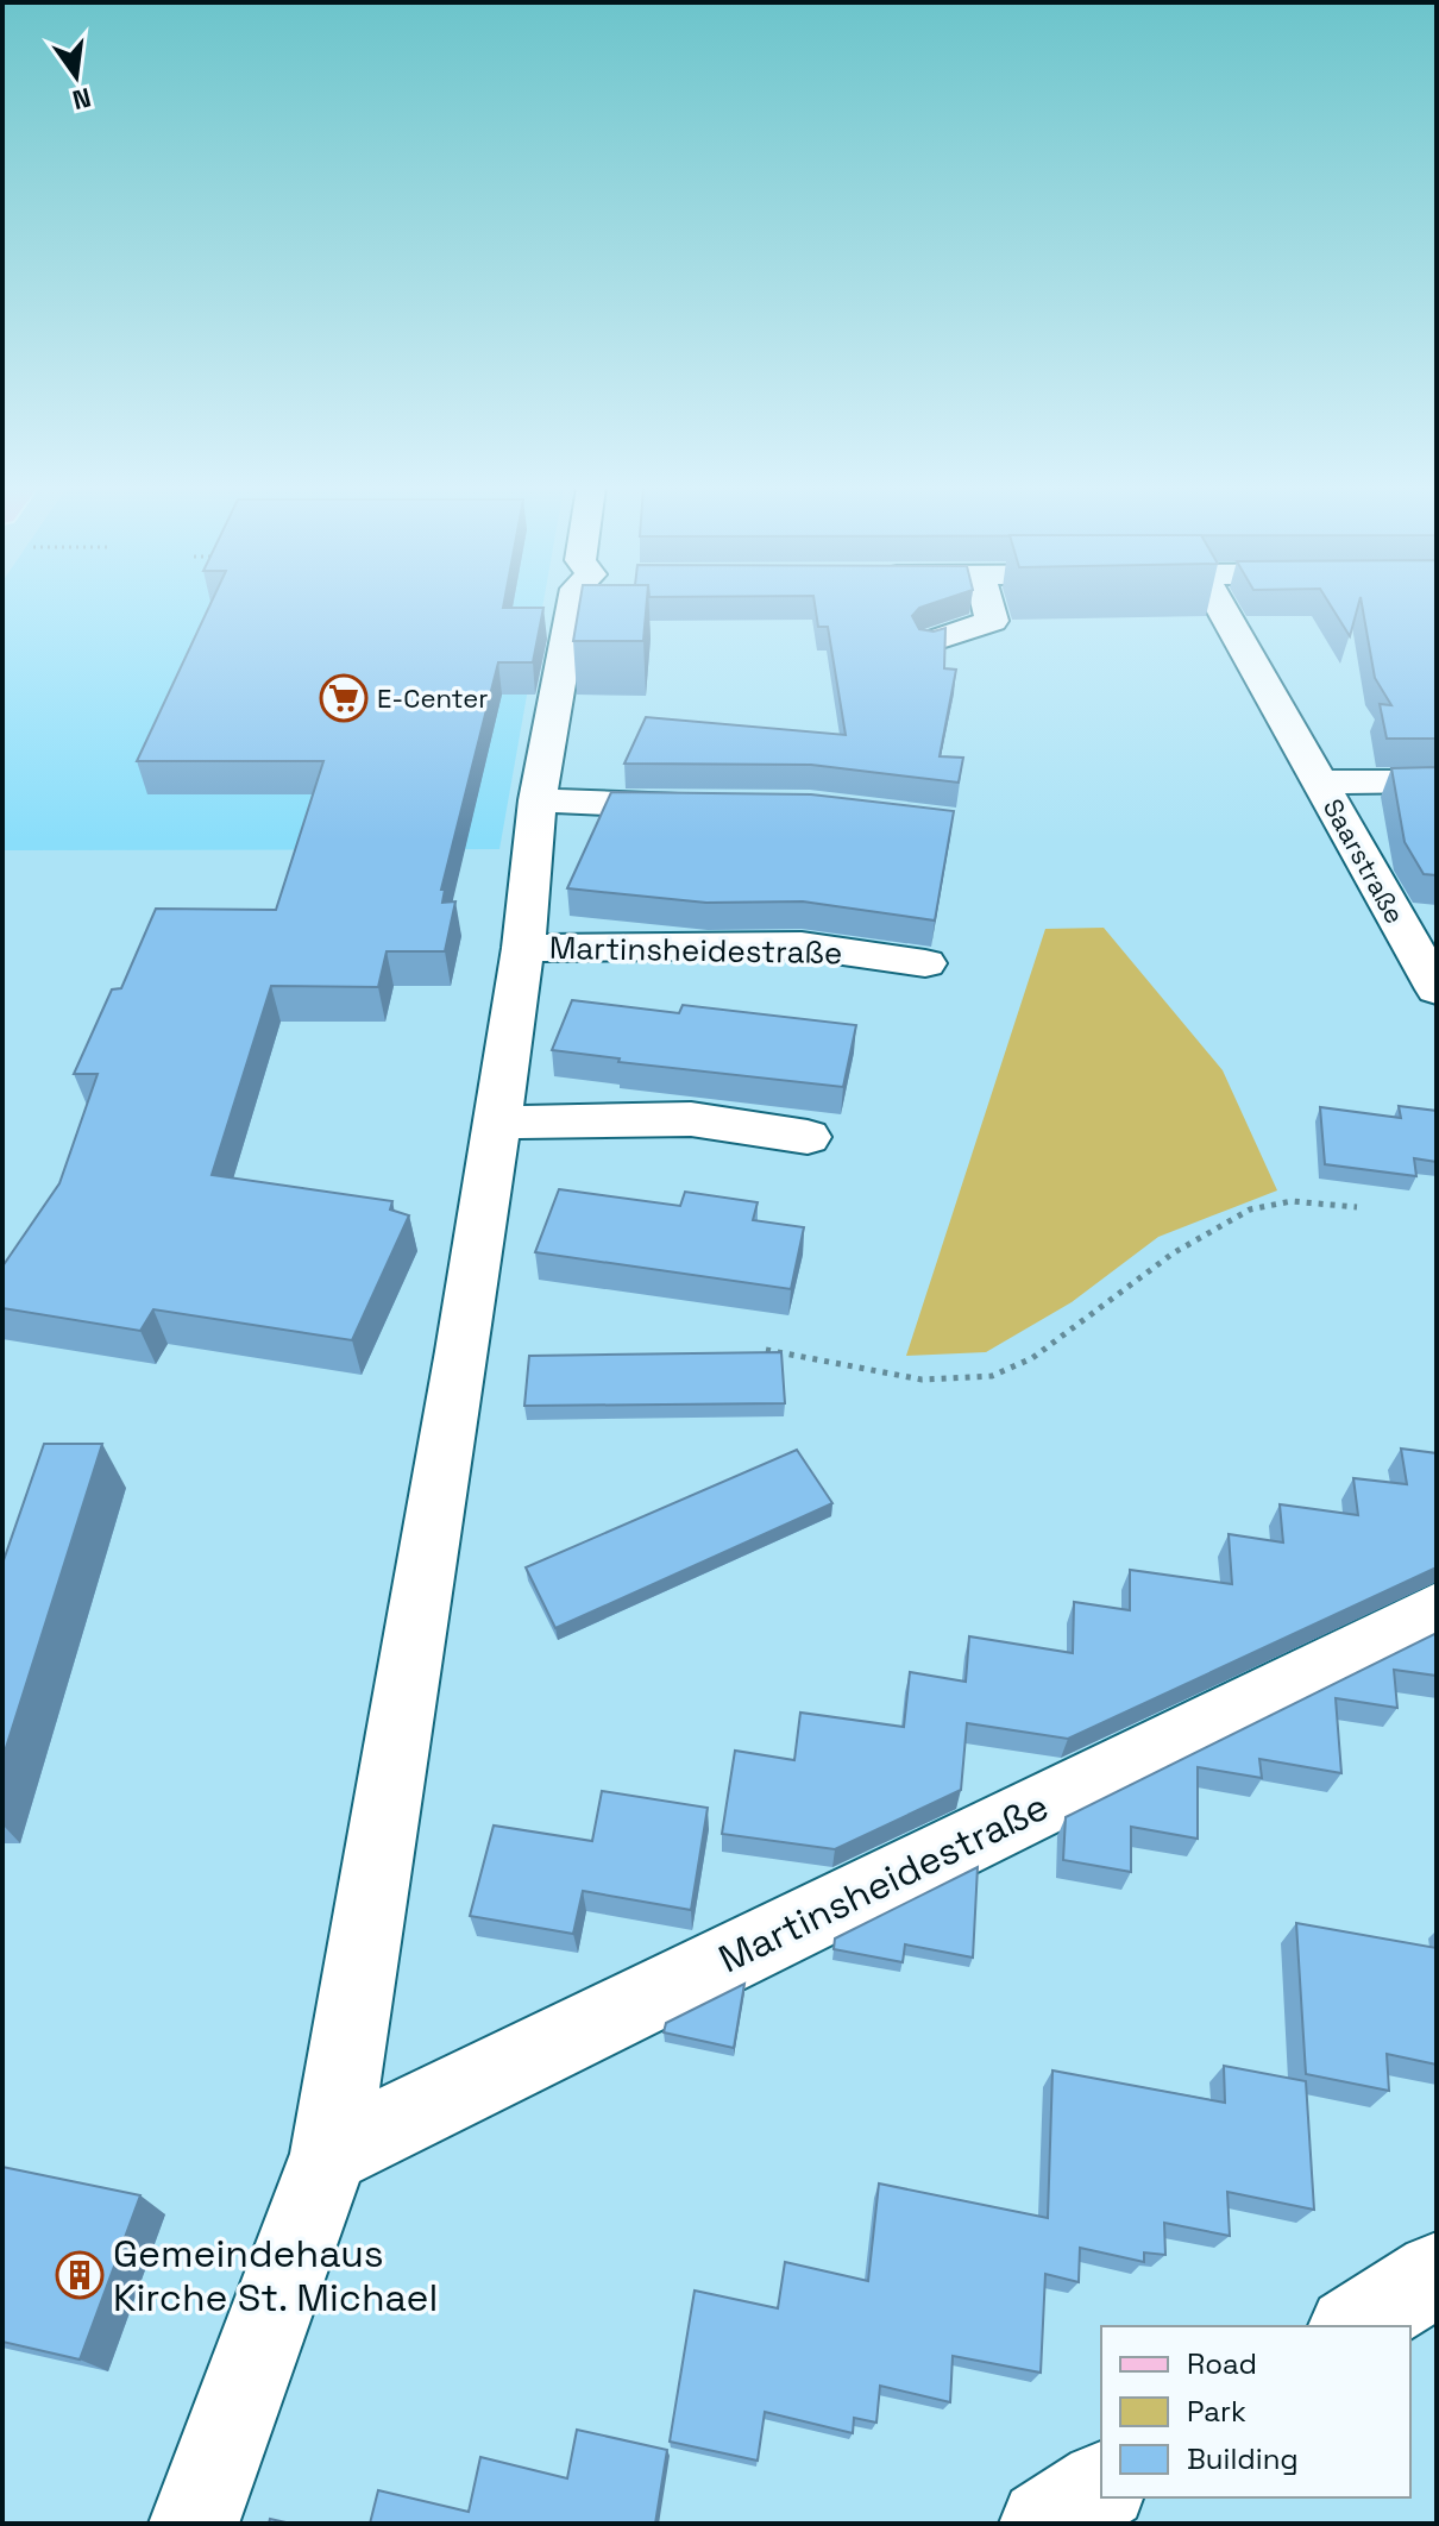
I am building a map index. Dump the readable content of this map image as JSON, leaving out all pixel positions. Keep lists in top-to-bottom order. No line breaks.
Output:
{"streets":{"street":["Saarstraße","Martinsheidestraße"]},"places":{"supermarket":["E-Center"],"building":["Gemeindehaus Kirche St. Michael"]},"legend":["Road","Park","Building"],"north":"bottom"}
